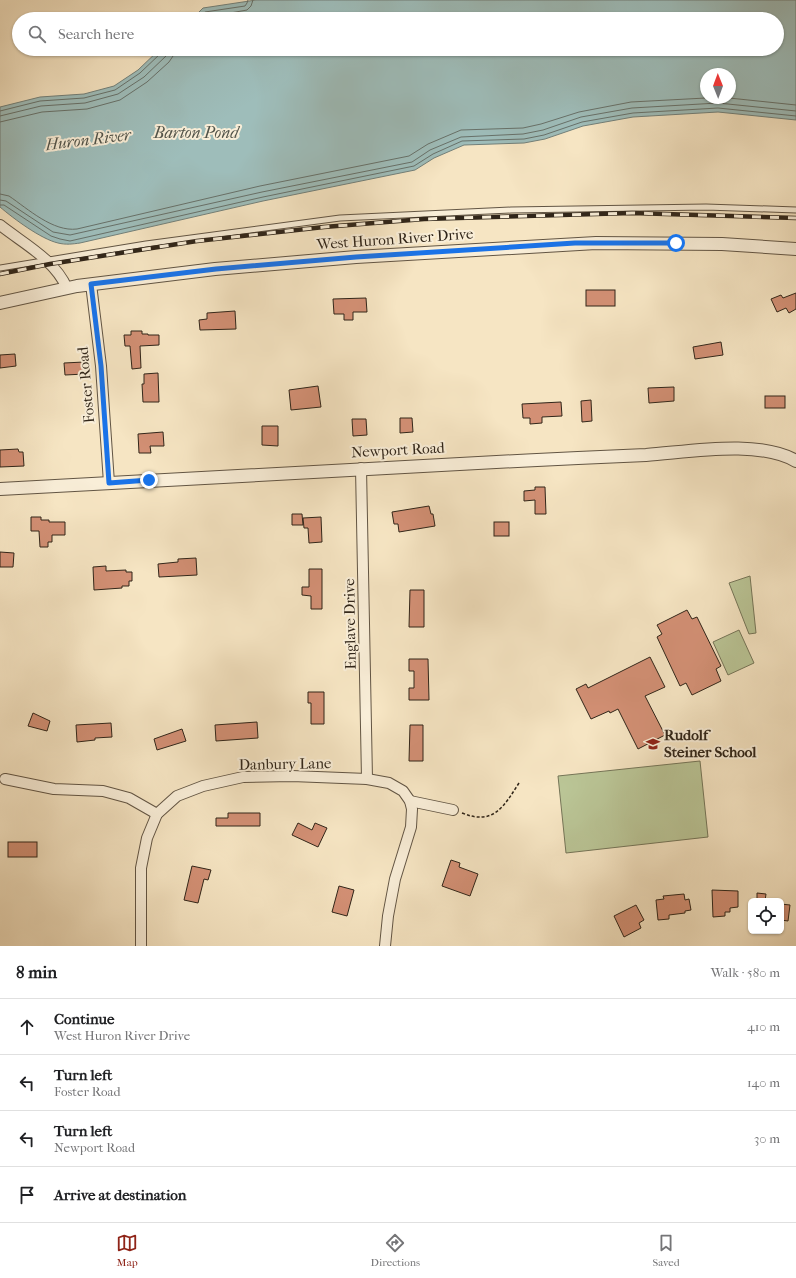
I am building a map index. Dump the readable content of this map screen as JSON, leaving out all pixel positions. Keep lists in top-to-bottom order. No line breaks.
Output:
{"streets":{"street":["West Huron River Drive","Foster Road","Newport Road","Englave Drive","Danbury Lane"]},"crossings":[["West Huron River Drive","Foster Road"],["Foster Road","Newport Road"],["Newport Road","Englave Drive"],["Englave Drive","Danbury Lane"]],"water":["Barton Pond","Huron River"],"places":{"school or university":["Rudolf Steiner School"]},"north":"top","page":{"search":"Search here","heading":["8 min","Walk · 580 m"],"list":[["Continue","West Huron River Drive","410 m"],["Turn left","Foster Road","140 m"],["Turn left","Newport Road","30 m"],"Arrive at destination"],"nav":["Map","Directions","Saved"]}}
